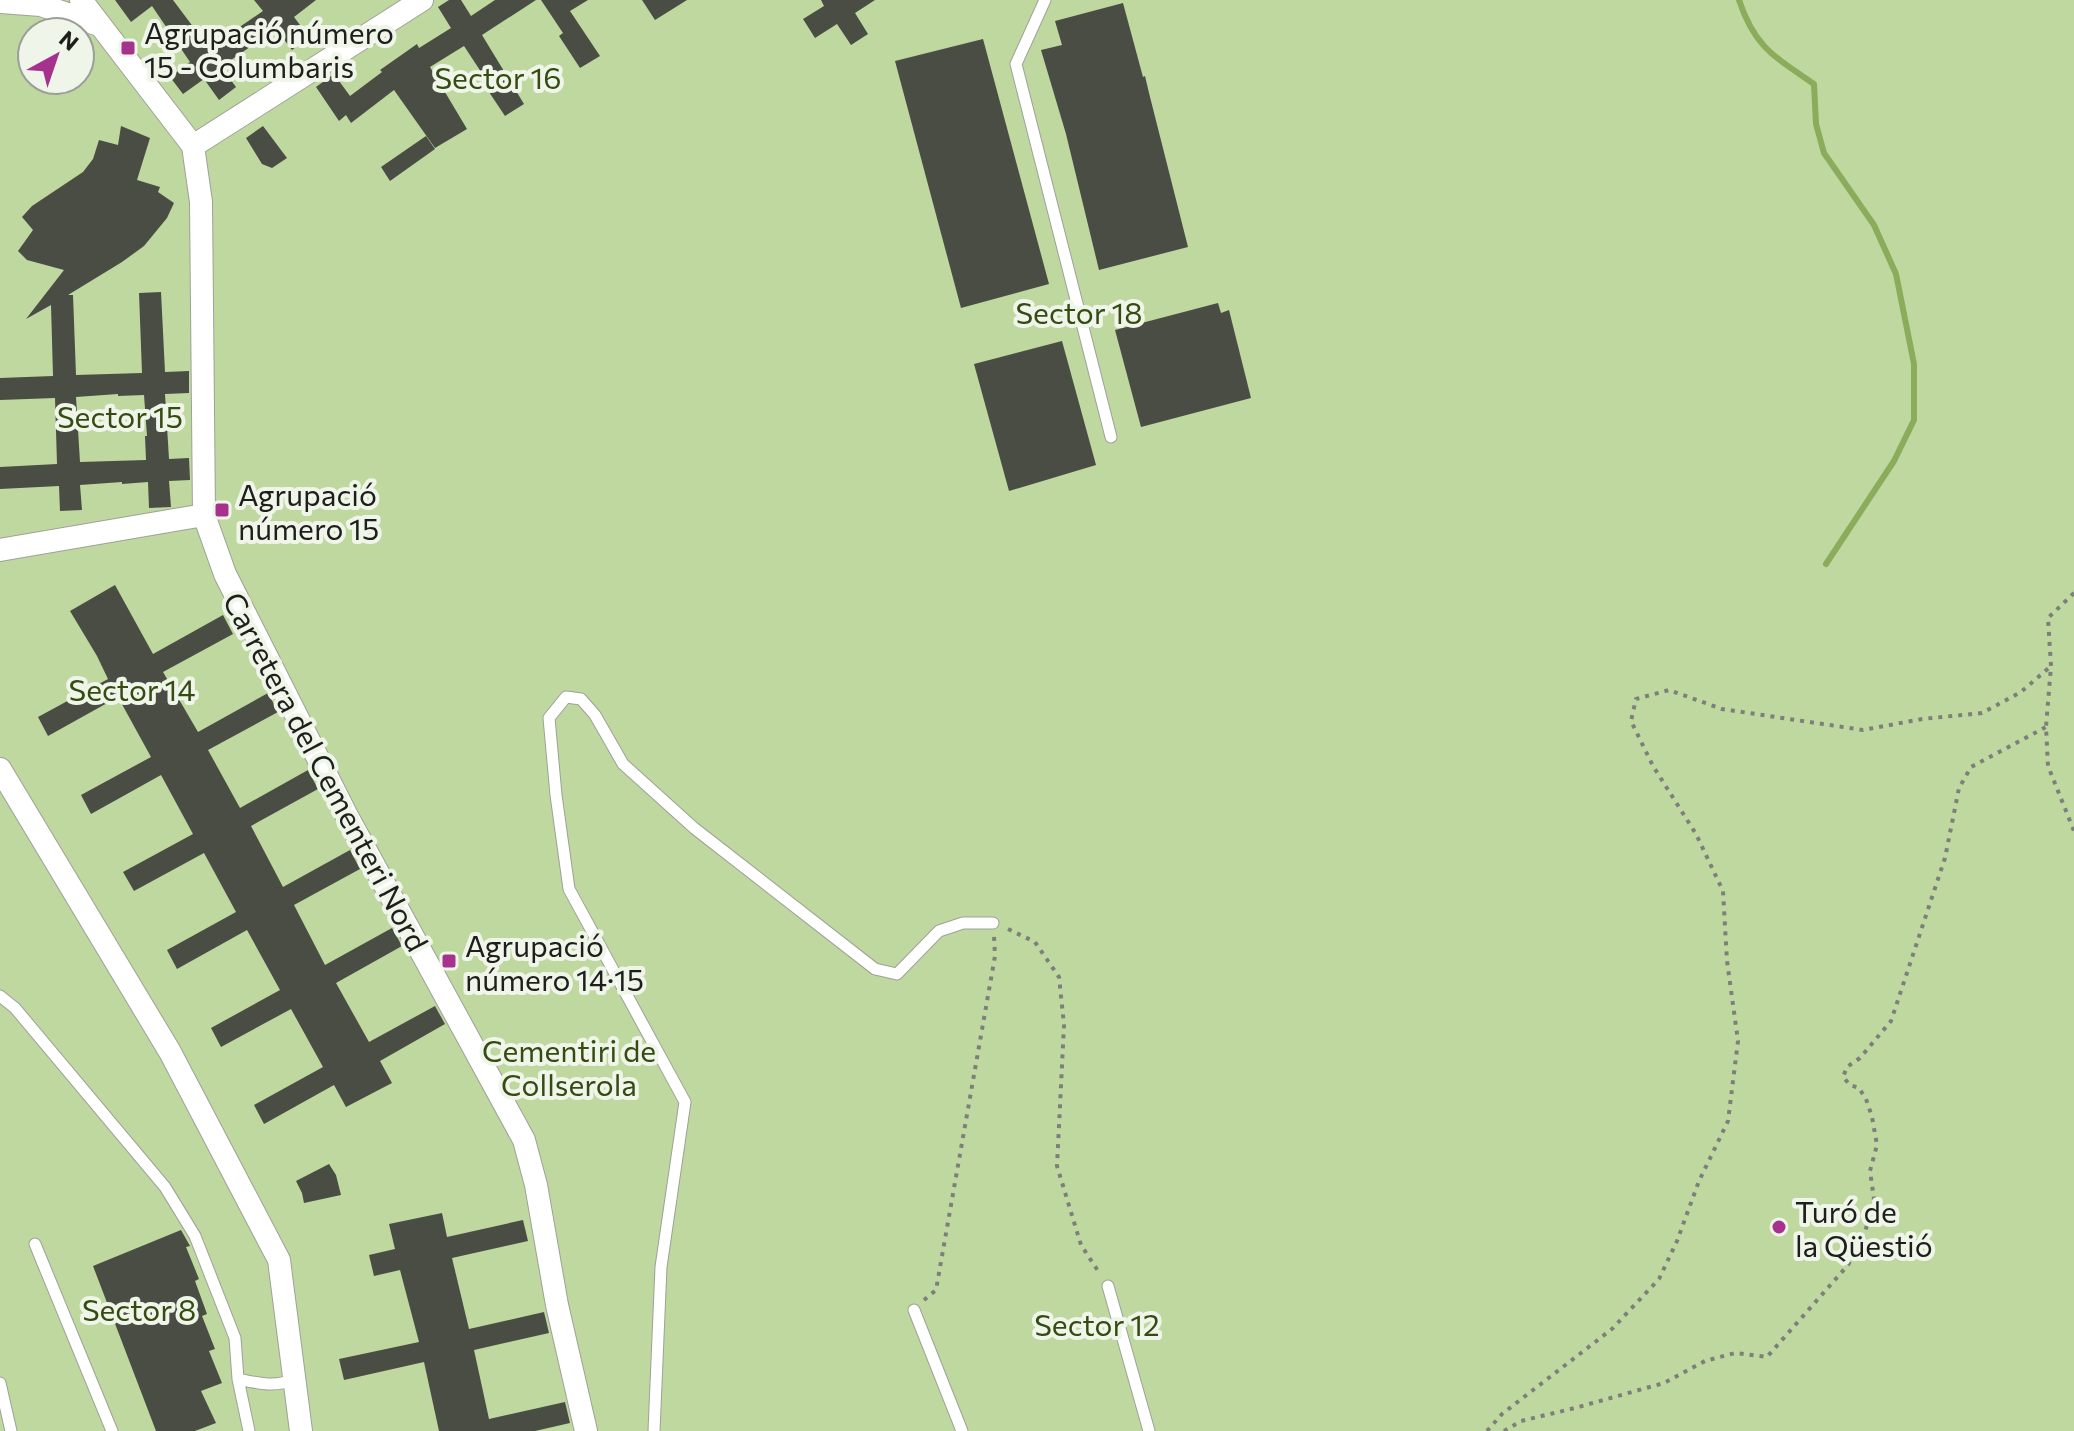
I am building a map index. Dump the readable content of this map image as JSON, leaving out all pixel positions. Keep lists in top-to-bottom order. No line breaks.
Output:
{"streets":{"street":["Carretera del Cementeri Nord"]},"parks":["Sector 16","Sector 18","Sector 15","Sector 14","Cementiri de Collserola","Sector 8","Sector 12"],"places":{"transit":["Agrupació número 15 - Columbaris","Agrupació número 15","Agrupació número 14·15"],"other":["Turó de la Qüestió"]},"north":"top right"}
